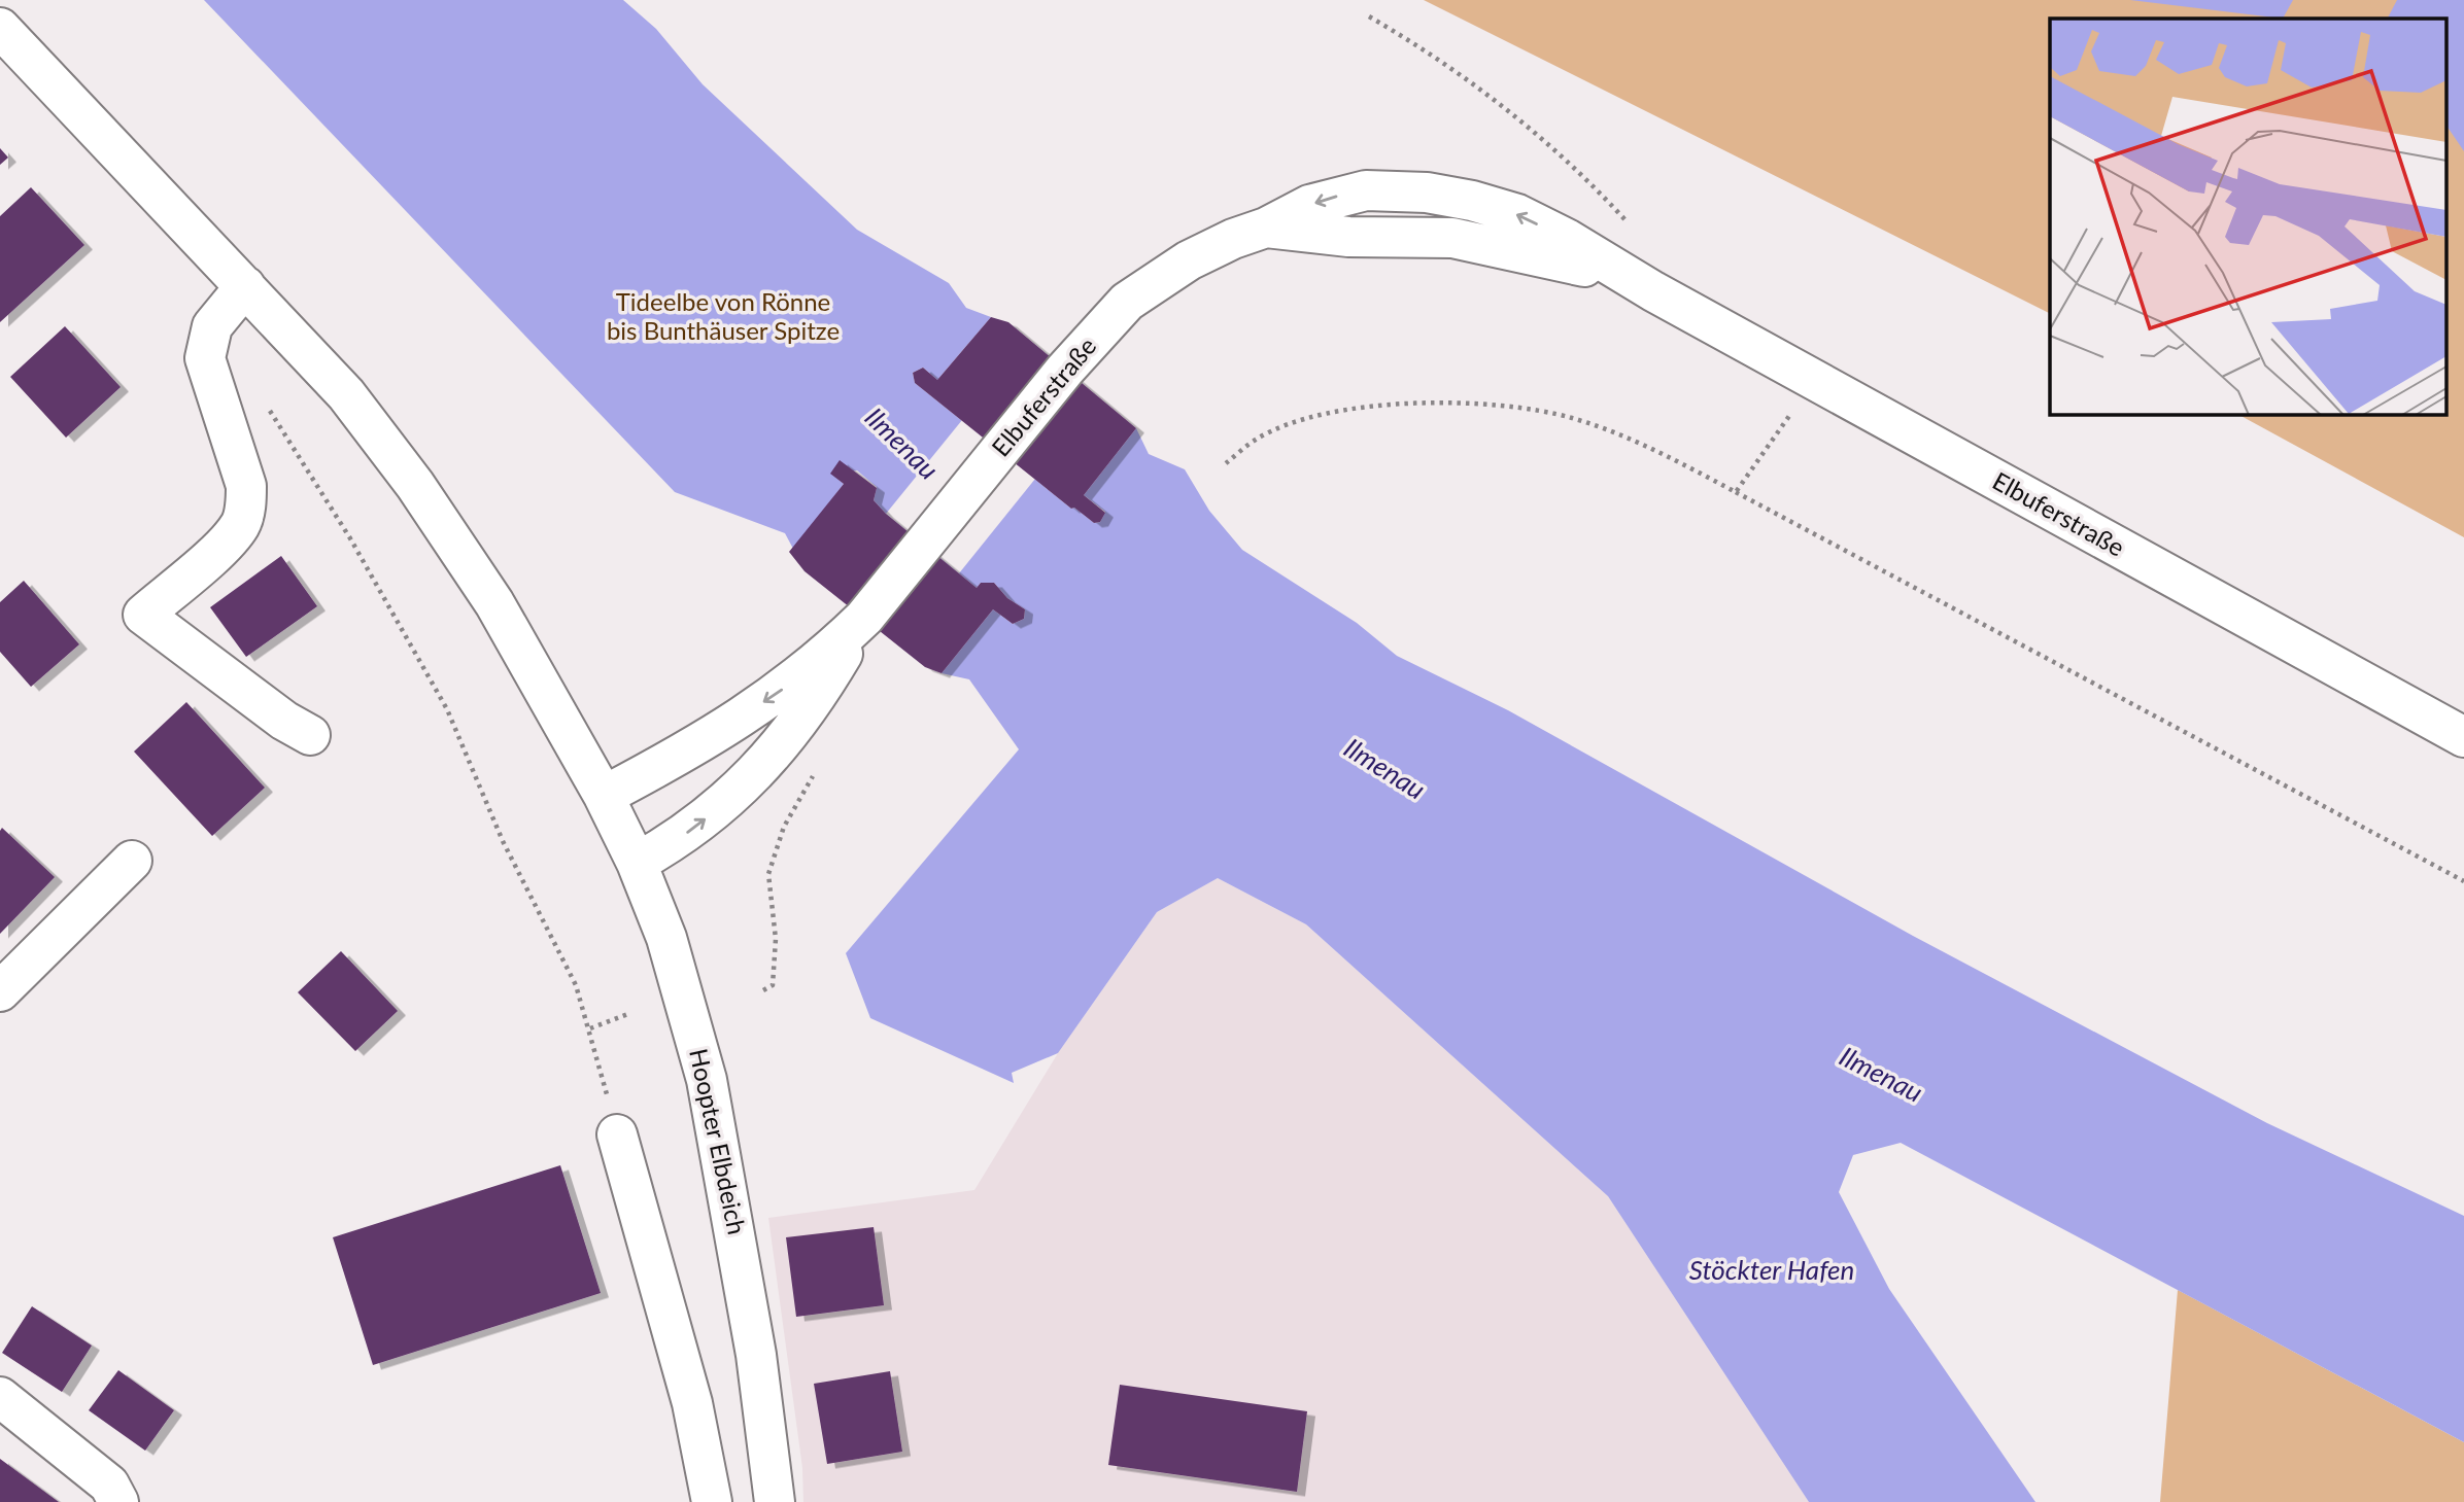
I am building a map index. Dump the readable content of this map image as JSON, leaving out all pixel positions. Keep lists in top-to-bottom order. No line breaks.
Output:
{"streets":{"street":["Elbuferstraße","Hoopter Elbdeich"]},"crossings":[["Elbuferstraße","Hoopter Elbdeich"]],"water":["Ilmenau","Stöckter Hafen"],"parks":["Tideelbe von Rönne bis Bunthäuser Spitze"]}
